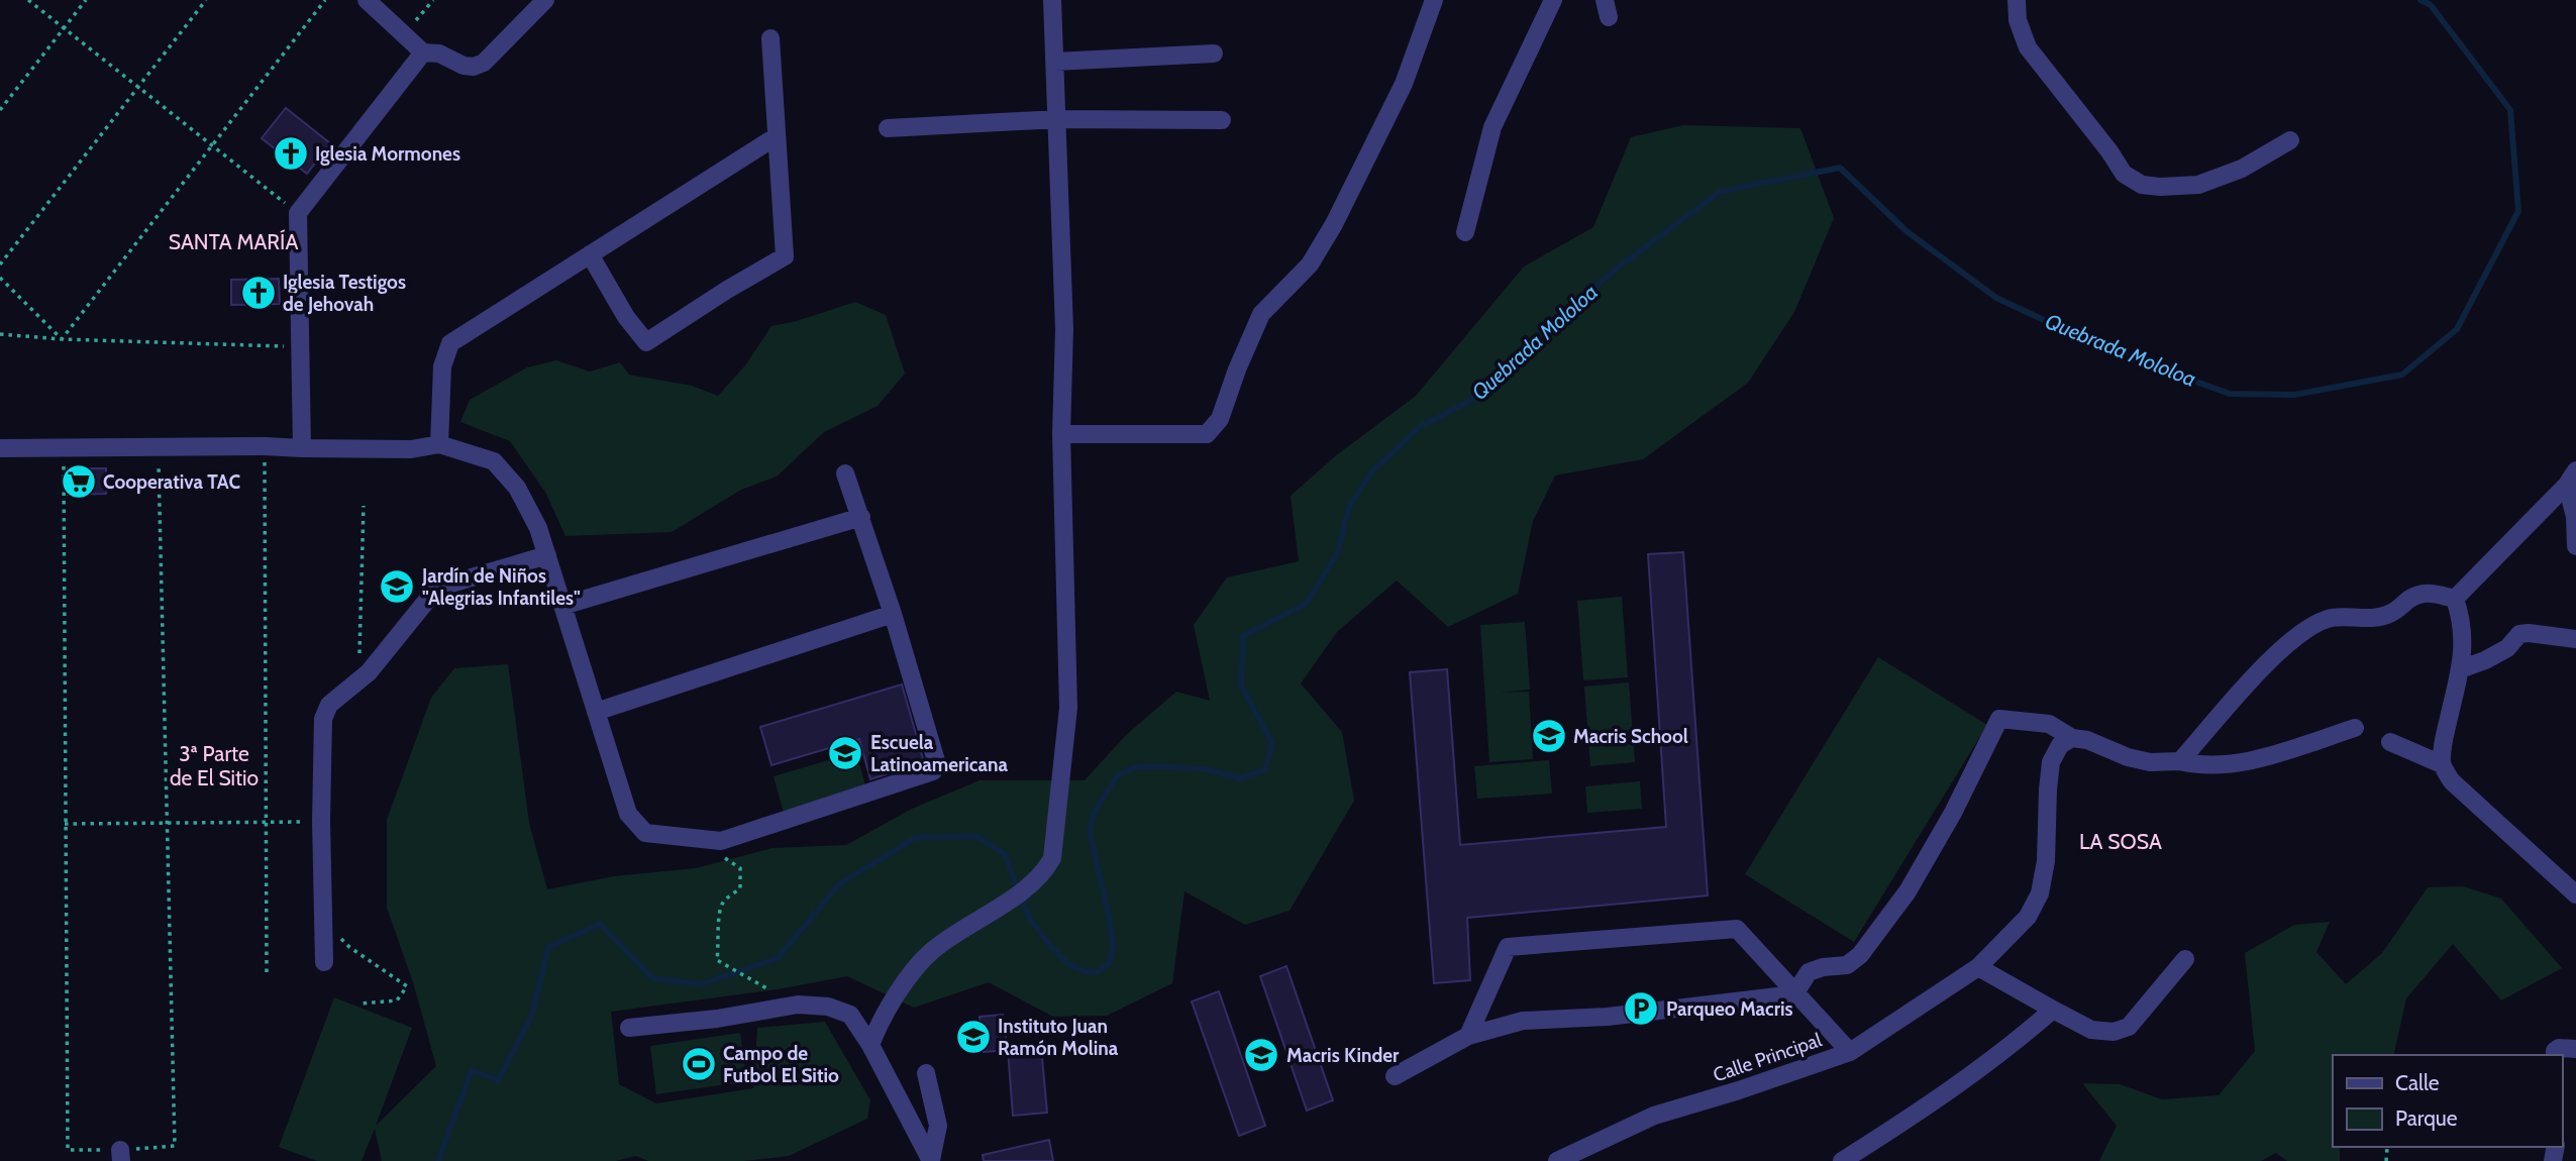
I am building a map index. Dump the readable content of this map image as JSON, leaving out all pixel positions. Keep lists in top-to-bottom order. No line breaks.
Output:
{"streets":{"street":["Calle Principal"]},"districts":["SANTA MARÍA","3ª Parte de El Sitio","LA SOSA"],"water":["Quebrada Mololoa"],"places":{"church":["Iglesia Mormones","Iglesia Testigos de Jehovah"],"supermarket":["Cooperativa TAC"],"school or university":["Jardín de Niños \"Alegrias Infantiles\"","Macris School","Escuela Latinoamericana","Instituto Juan Ramón Molina","Macris Kinder"],"parking":["Parqueo Macris"],"sports":["Campo de Futbol El Sitio"]},"legend":["Calle","Parque"]}
